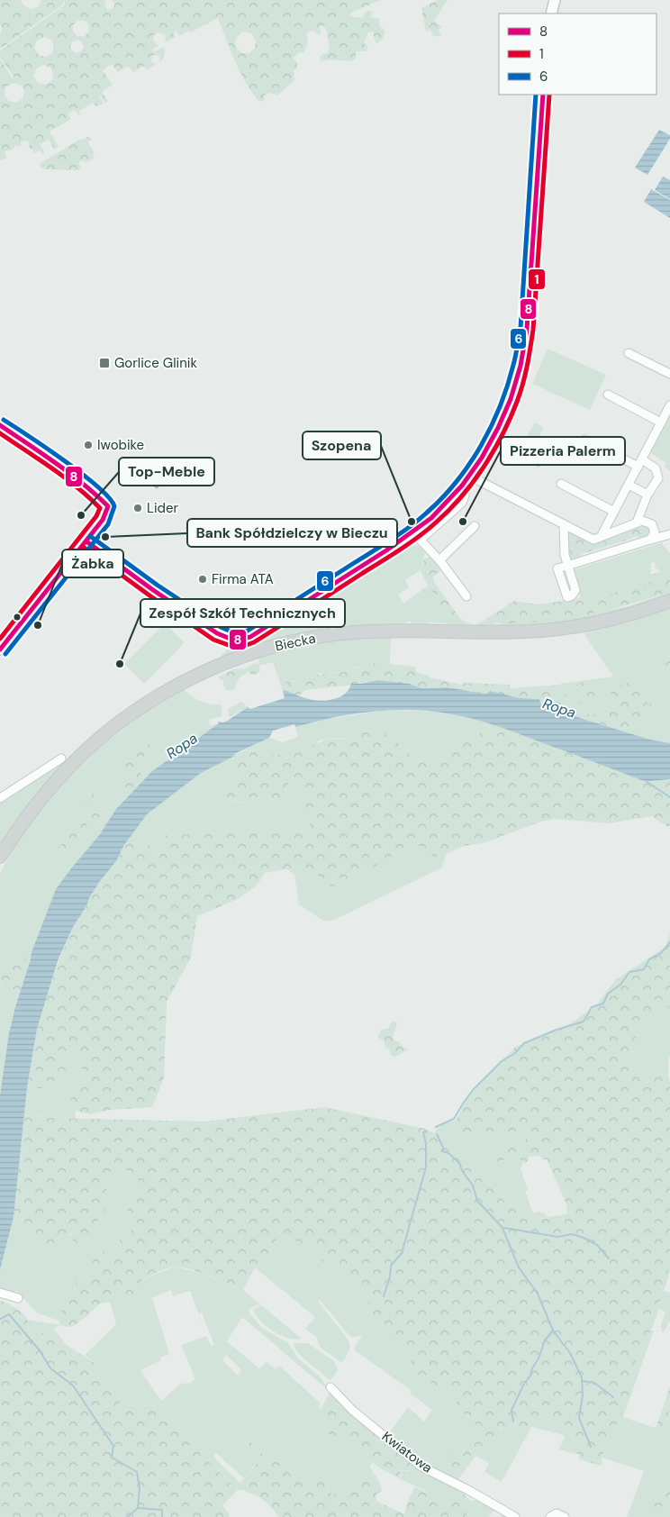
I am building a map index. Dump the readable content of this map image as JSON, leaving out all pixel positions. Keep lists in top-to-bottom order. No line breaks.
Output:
{"streets":{"main road":["Biecka"],"street":["Kwiatowa"]},"water":["Ropa"],"places":{"transit":["Gorlice Glinik"],"other":["Iwobike","Lider","Top-Meble","Szopena","Pizzeria Palerm","Bank Spółdzielczy w Bieczu","Firma ATA","Żabka","Zespół Szkół Technicznych"]},"lines":["transit line 8","transit line 1","transit line 6"],"legend":["8","1","6"]}
